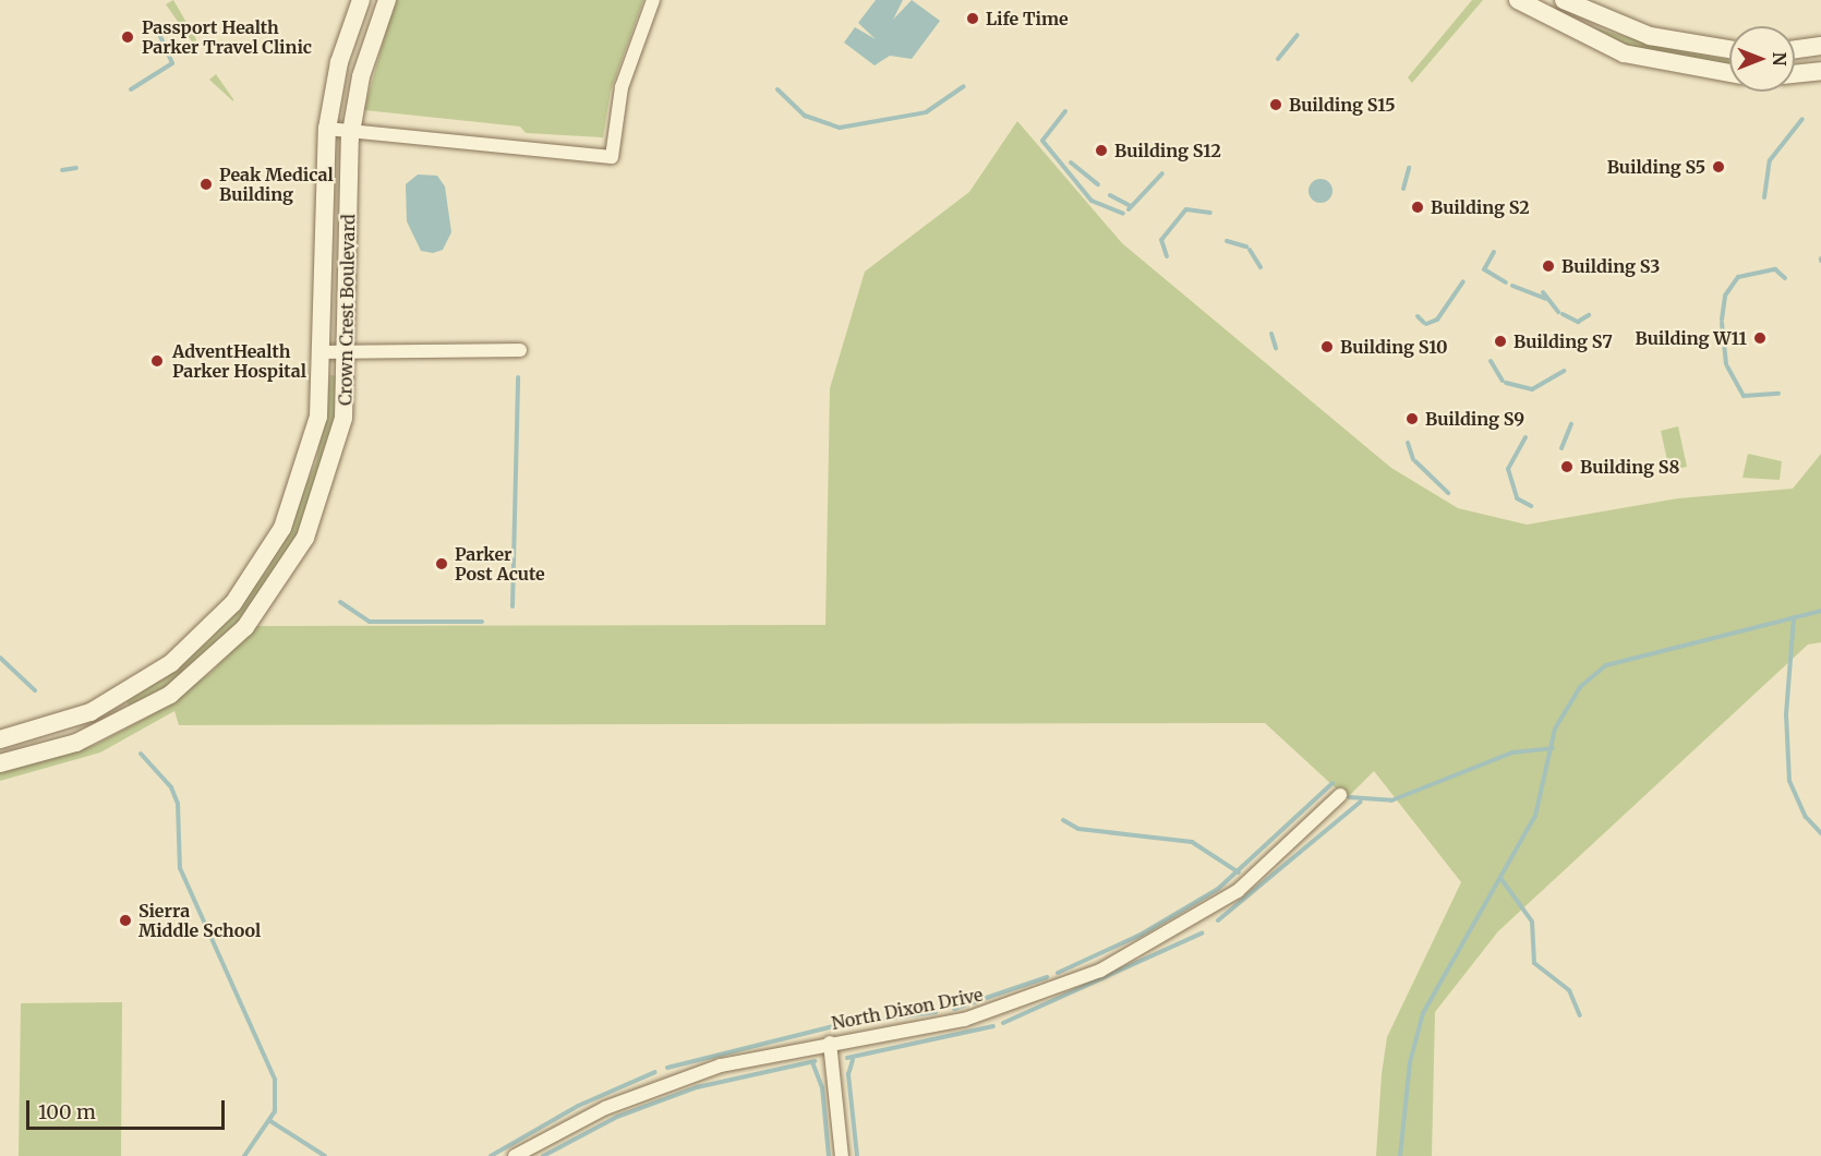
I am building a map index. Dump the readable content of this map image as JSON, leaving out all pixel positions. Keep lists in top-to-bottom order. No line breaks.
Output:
{"streets":{"main road":["Crown Crest Boulevard"],"street":["North Dixon Drive"]},"places":["Life Time","Passport Health Parker Travel Clinic","Building S15","Building S12","Building S5","Peak Medical Building","Building S2","Building S3","Building W11","Building S7","Building S10","AdventHealth Parker Hospital","Building S9","Building S8","Parker Post Acute","Sierra Middle School"],"scale_bar":"100 m","north":"right"}
